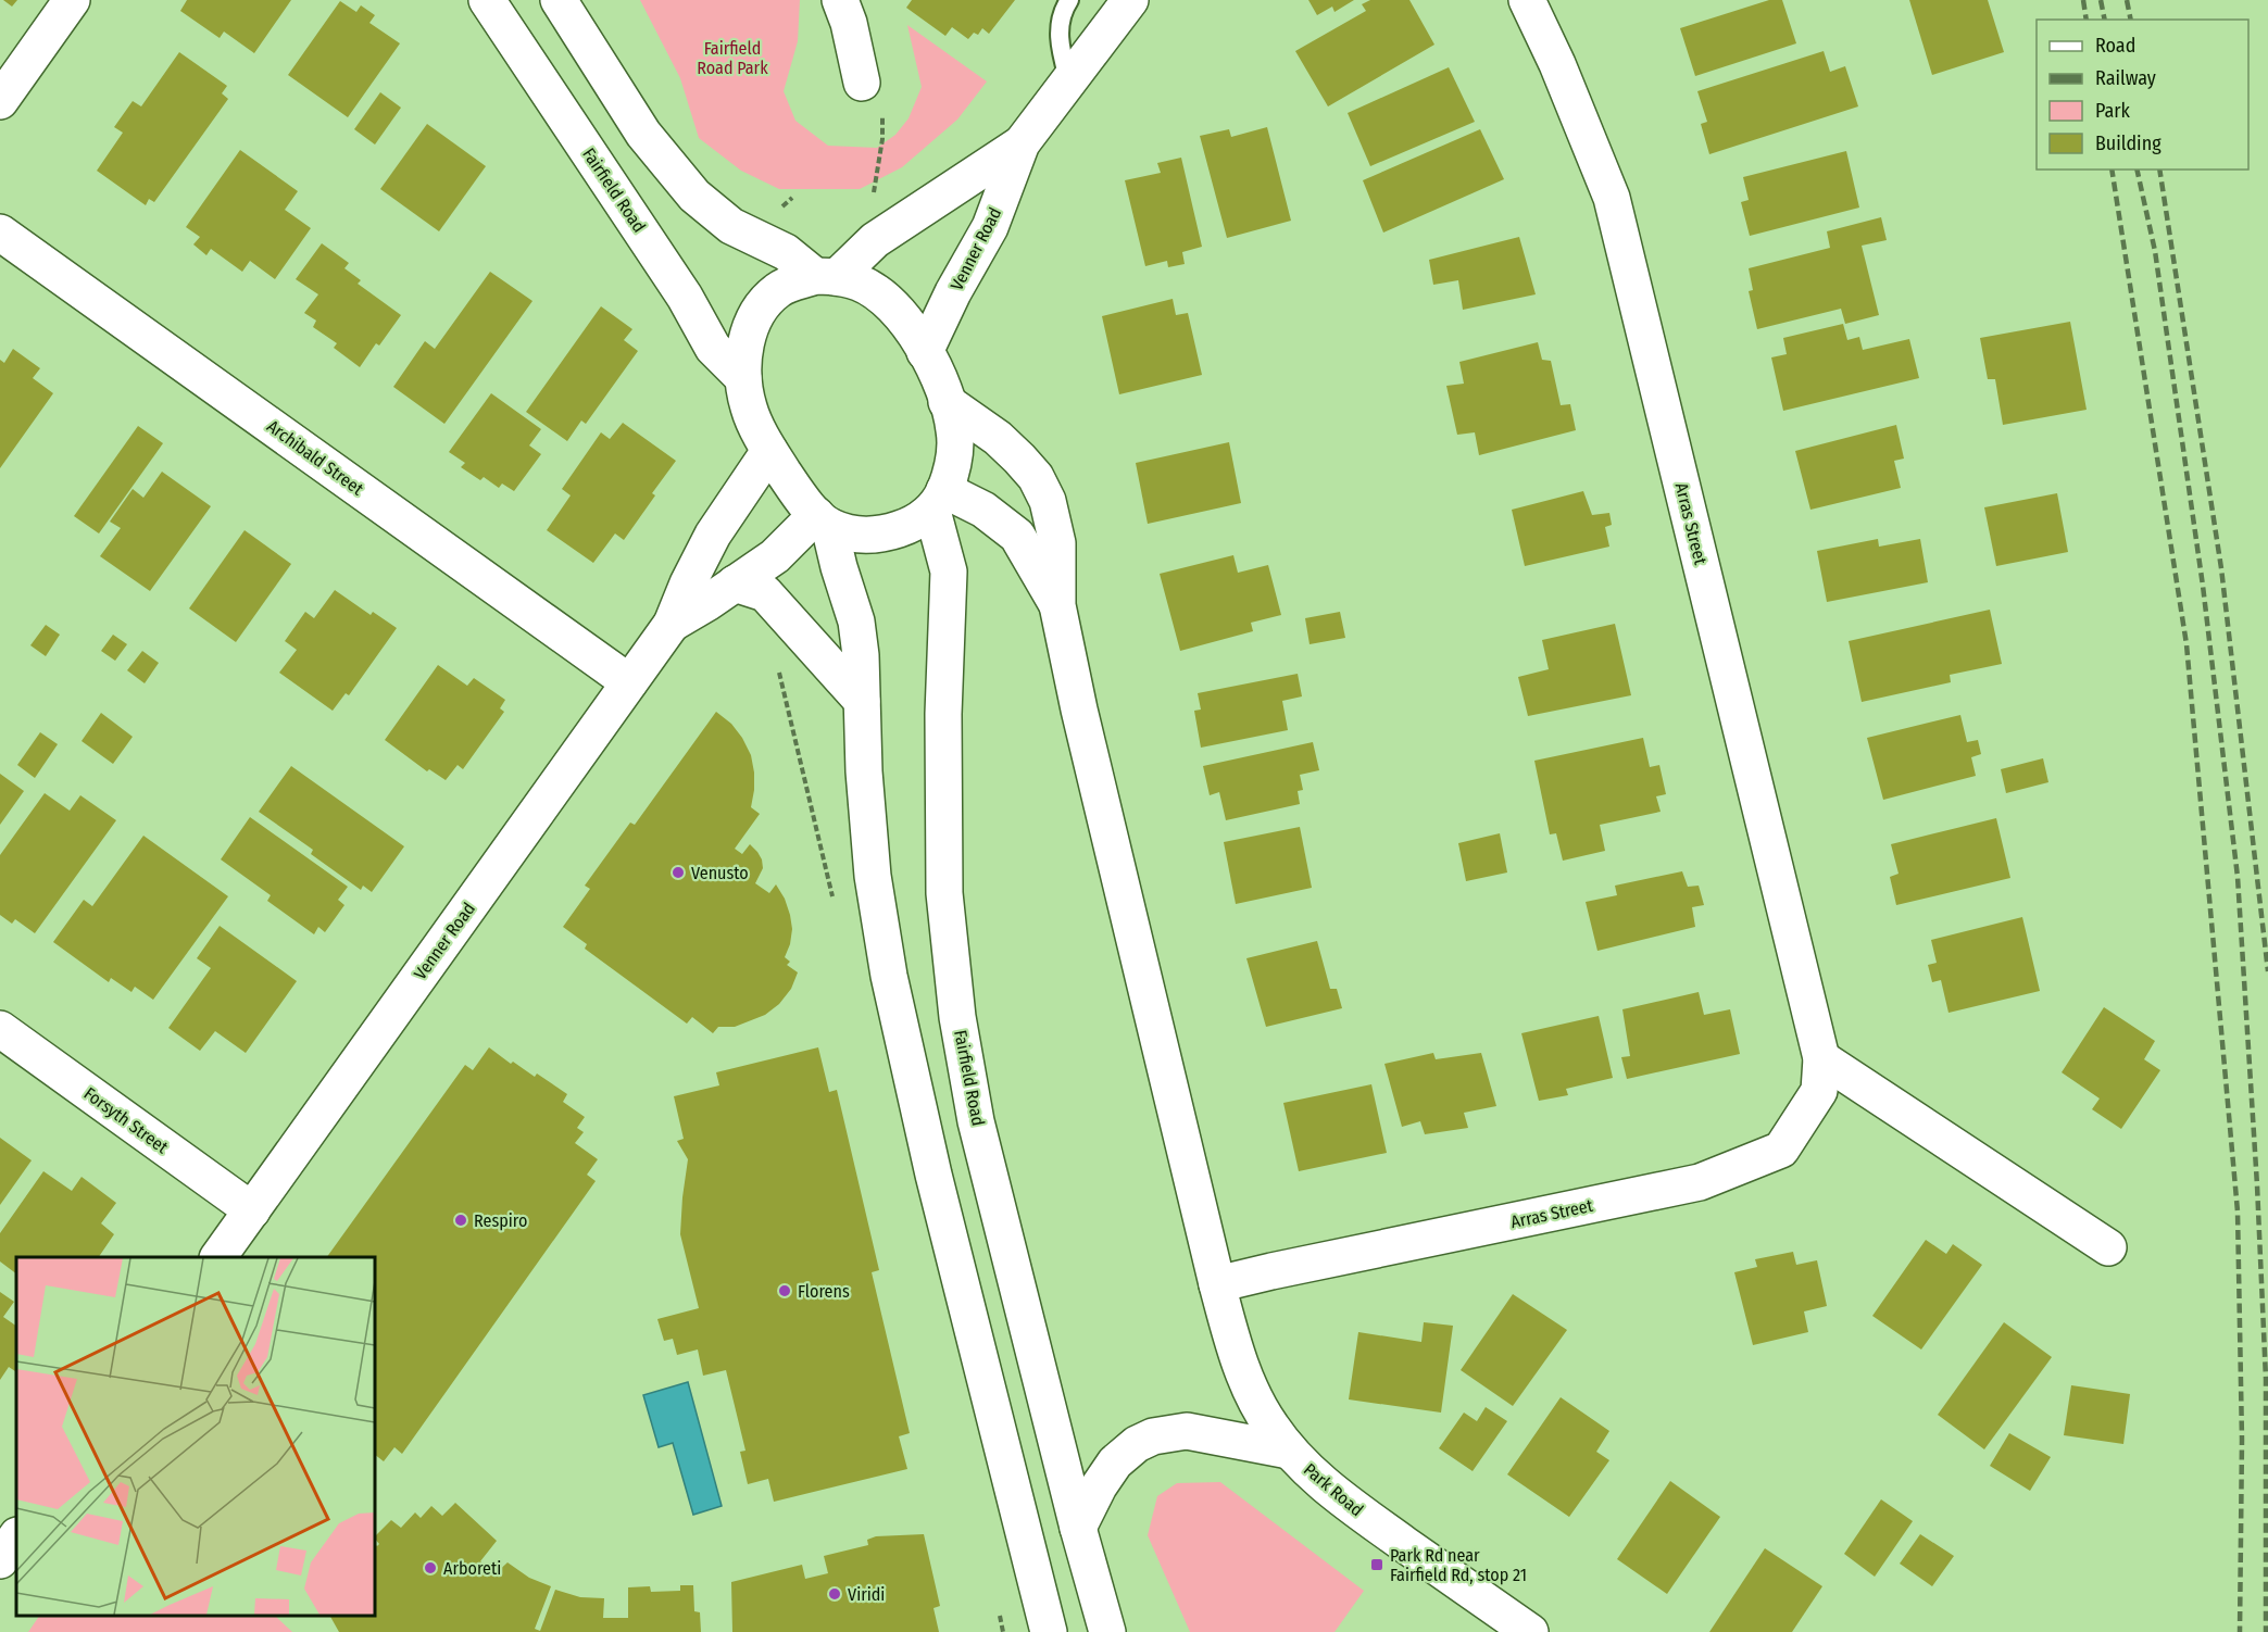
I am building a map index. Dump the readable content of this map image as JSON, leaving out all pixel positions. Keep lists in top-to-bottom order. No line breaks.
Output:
{"streets":{"street":["Fairfield Road","Venner Road","Archibald Street","Arras Street","Forsyth Street","Park Road"]},"crossings":[["Fairfield Road","Venner Road"],["Venner Road","Archibald Street"],["Venner Road","Forsyth Street"],["Arras Street","Park Road"]],"parks":["Fairfield Road Park"],"places":{"other":["Venusto","Respiro","Florens","Arboreti","Viridi"],"transit":["Park Rd near Fairfield Rd, stop 21"]},"legend":["Road","Railway","Park","Building"]}
